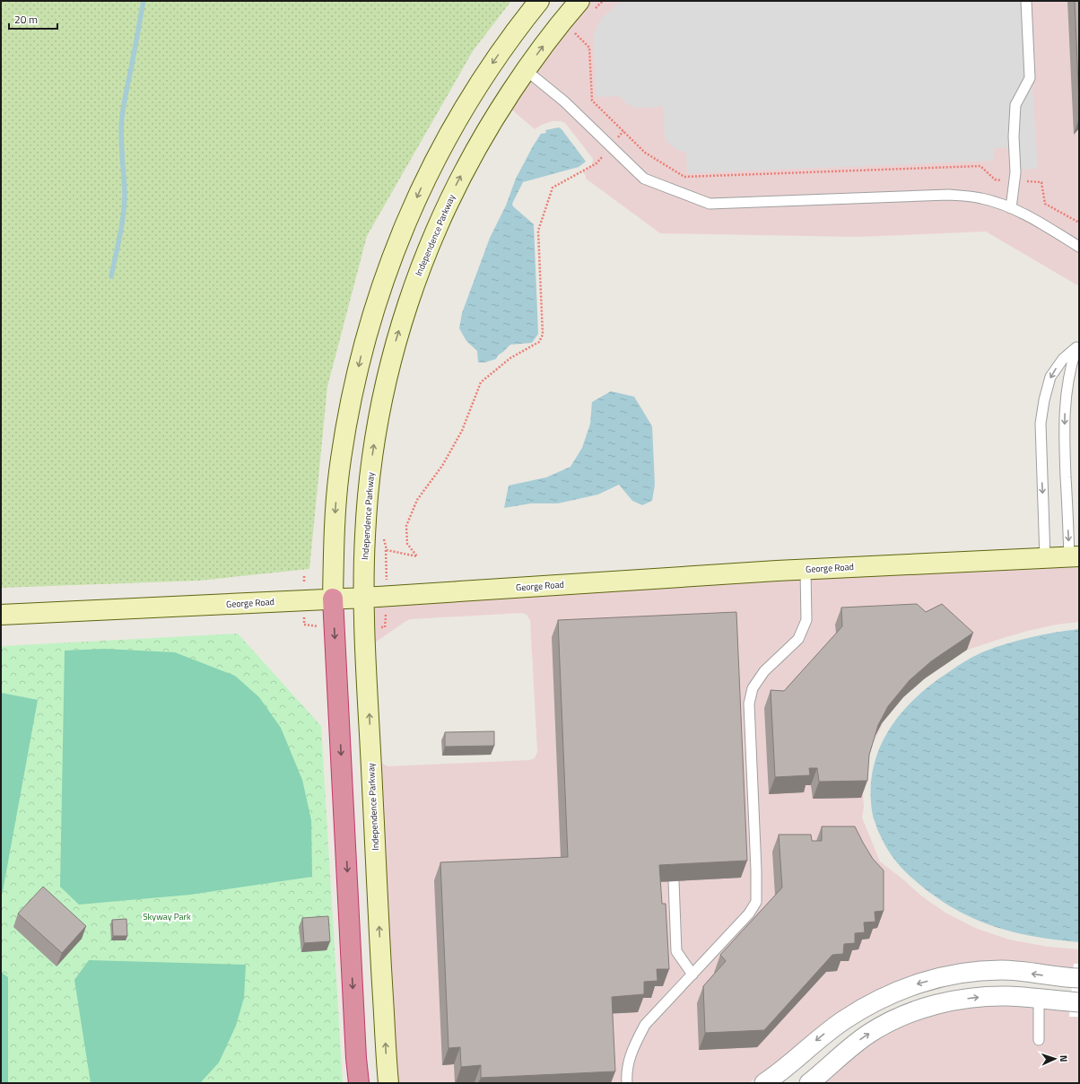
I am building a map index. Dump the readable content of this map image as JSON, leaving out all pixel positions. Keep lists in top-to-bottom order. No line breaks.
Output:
{"streets":{"main road":["Independence Parkway","George Road"]},"crossings":[["Independence Parkway","George Road"]],"parks":["Skyway Park"],"scale_bar":"20 m","north":"right"}
